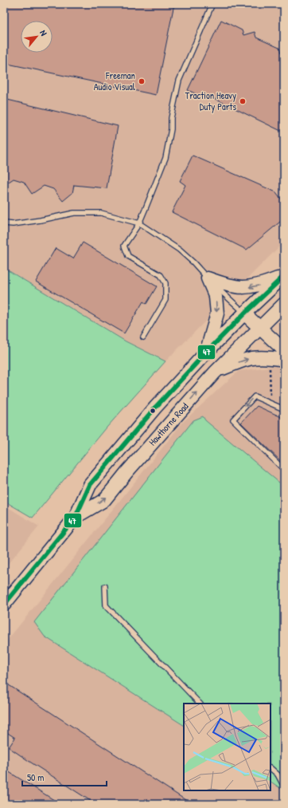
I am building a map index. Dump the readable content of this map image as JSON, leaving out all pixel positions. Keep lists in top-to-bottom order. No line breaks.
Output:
{"streets":{"main road":["Hawthorne Road"]},"places":["Freeman Audio Visual","Traction Heavy Duty Parts"],"lines":["transit line 47"],"scale_bar":"50 m","north":"top right"}
